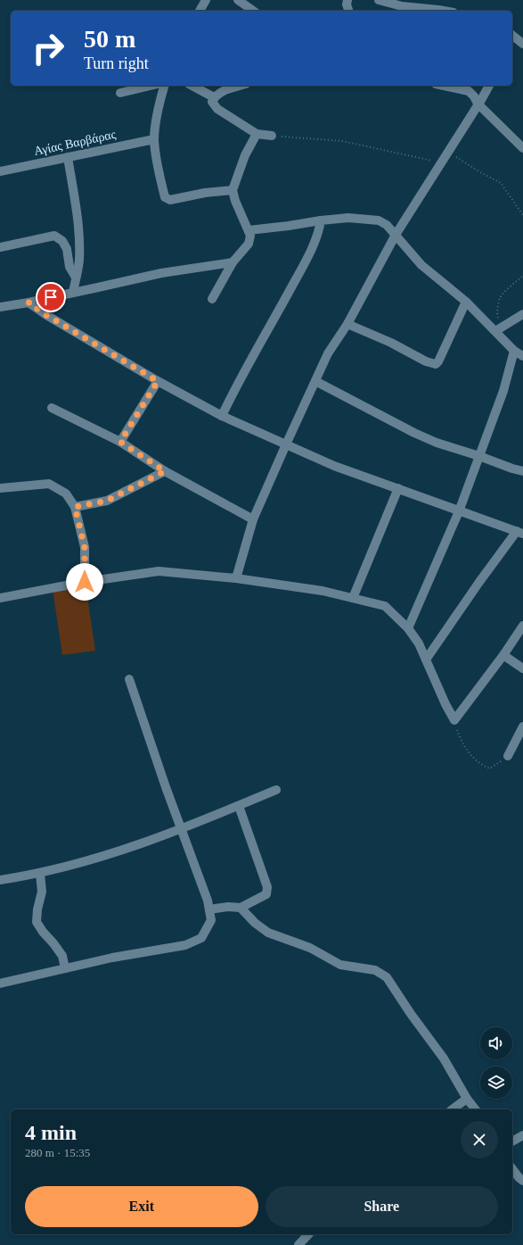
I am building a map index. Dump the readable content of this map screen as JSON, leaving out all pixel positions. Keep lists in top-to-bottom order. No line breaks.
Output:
{"streets":{"street":["Αγίας Βαρβάρας"]},"page":{"turn":["50 m","Turn right"],"heading":["4 min","280 m · 15:35"],"buttons":["Exit","Share"]}}
